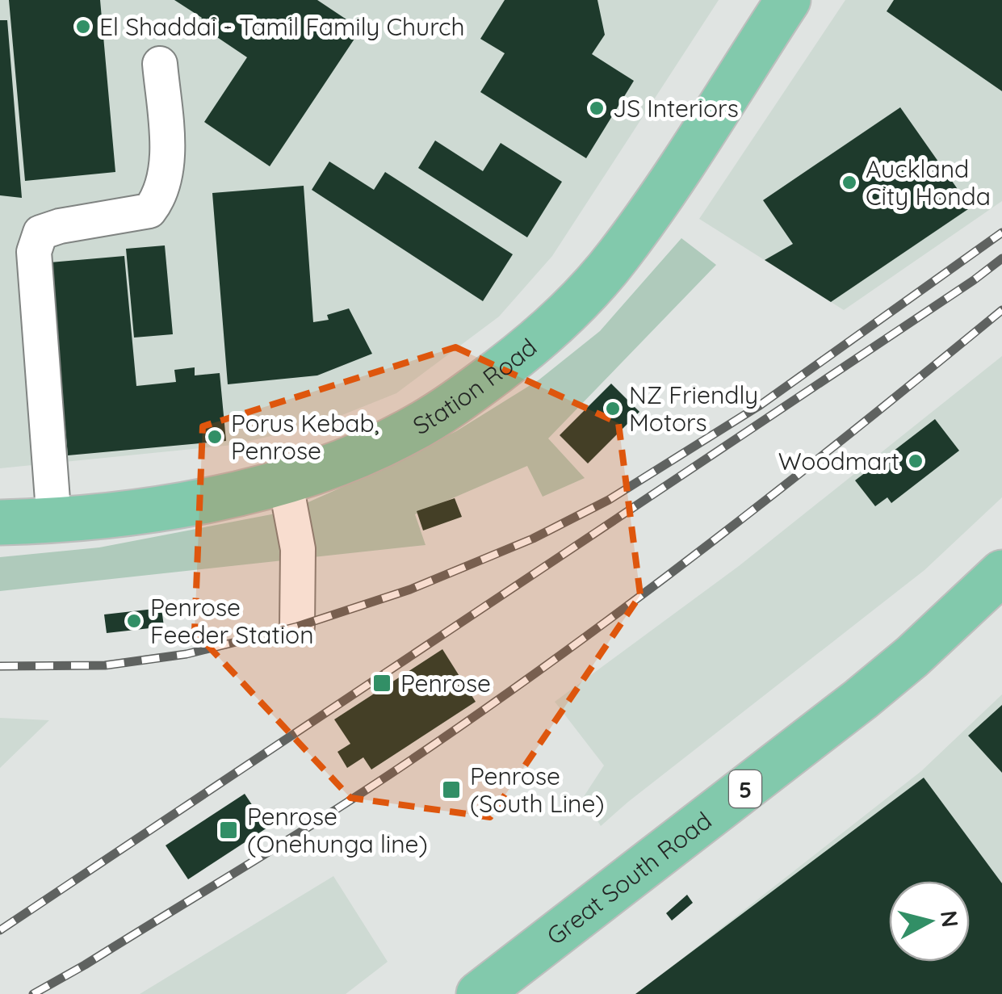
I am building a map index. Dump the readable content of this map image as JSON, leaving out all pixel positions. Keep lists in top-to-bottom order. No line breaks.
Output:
{"streets":{"main road":["Station Road","5","Great South Road"]},"places":{"other":["El Shaddai - Tamil Family Church","JS Interiors","Auckland City Honda","NZ Friendly Motors","Porus Kebab, Penrose","Woodmart","Penrose Feeder Station"],"transit":["Penrose","Penrose (South Line)","Penrose (Onehunga line)"]},"north":"right"}
